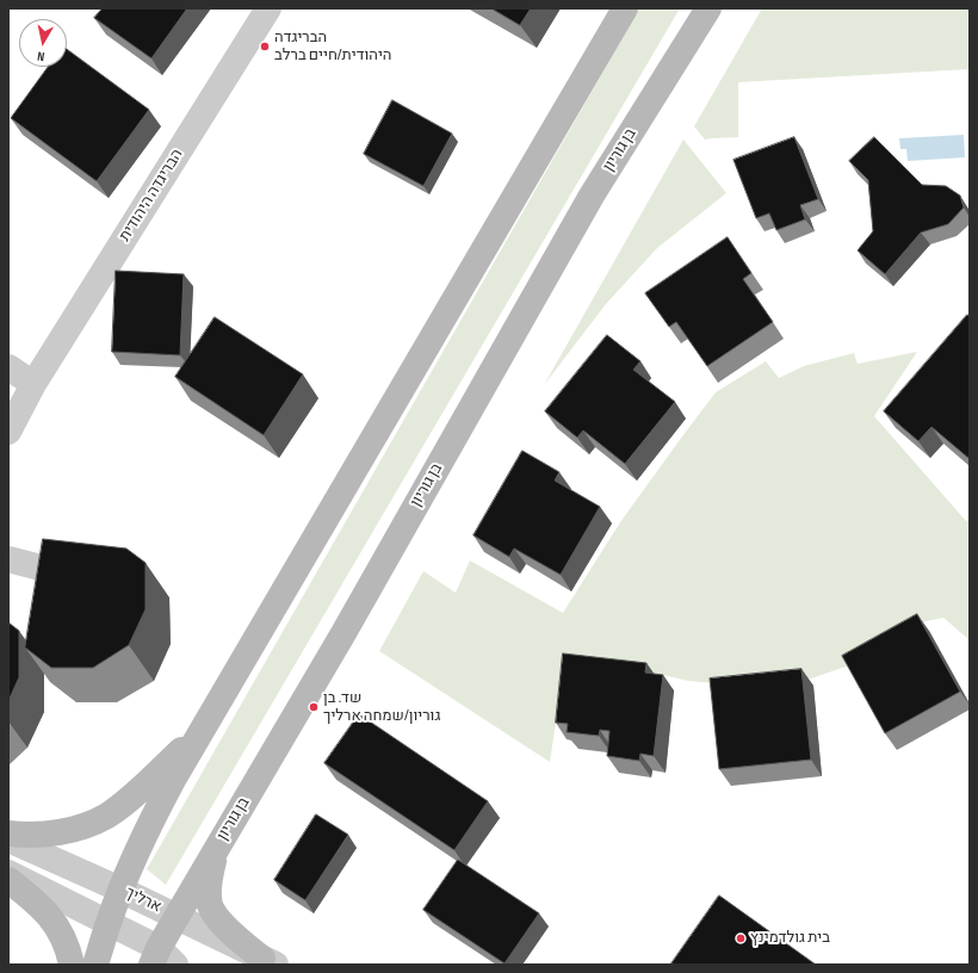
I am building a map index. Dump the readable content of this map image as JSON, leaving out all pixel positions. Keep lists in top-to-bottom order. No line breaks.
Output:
{"streets":{"main road":["בן גוריון"],"street":["הבריגדה היהודית","ארליך"]},"crossings":[["בן גוריון","ארליך"]],"places":["הבריגדה היהודית/חיים ברלב","שד. בן גוריון/שמחה ארליך","בית גולדמינץ"],"north":"bottom"}
